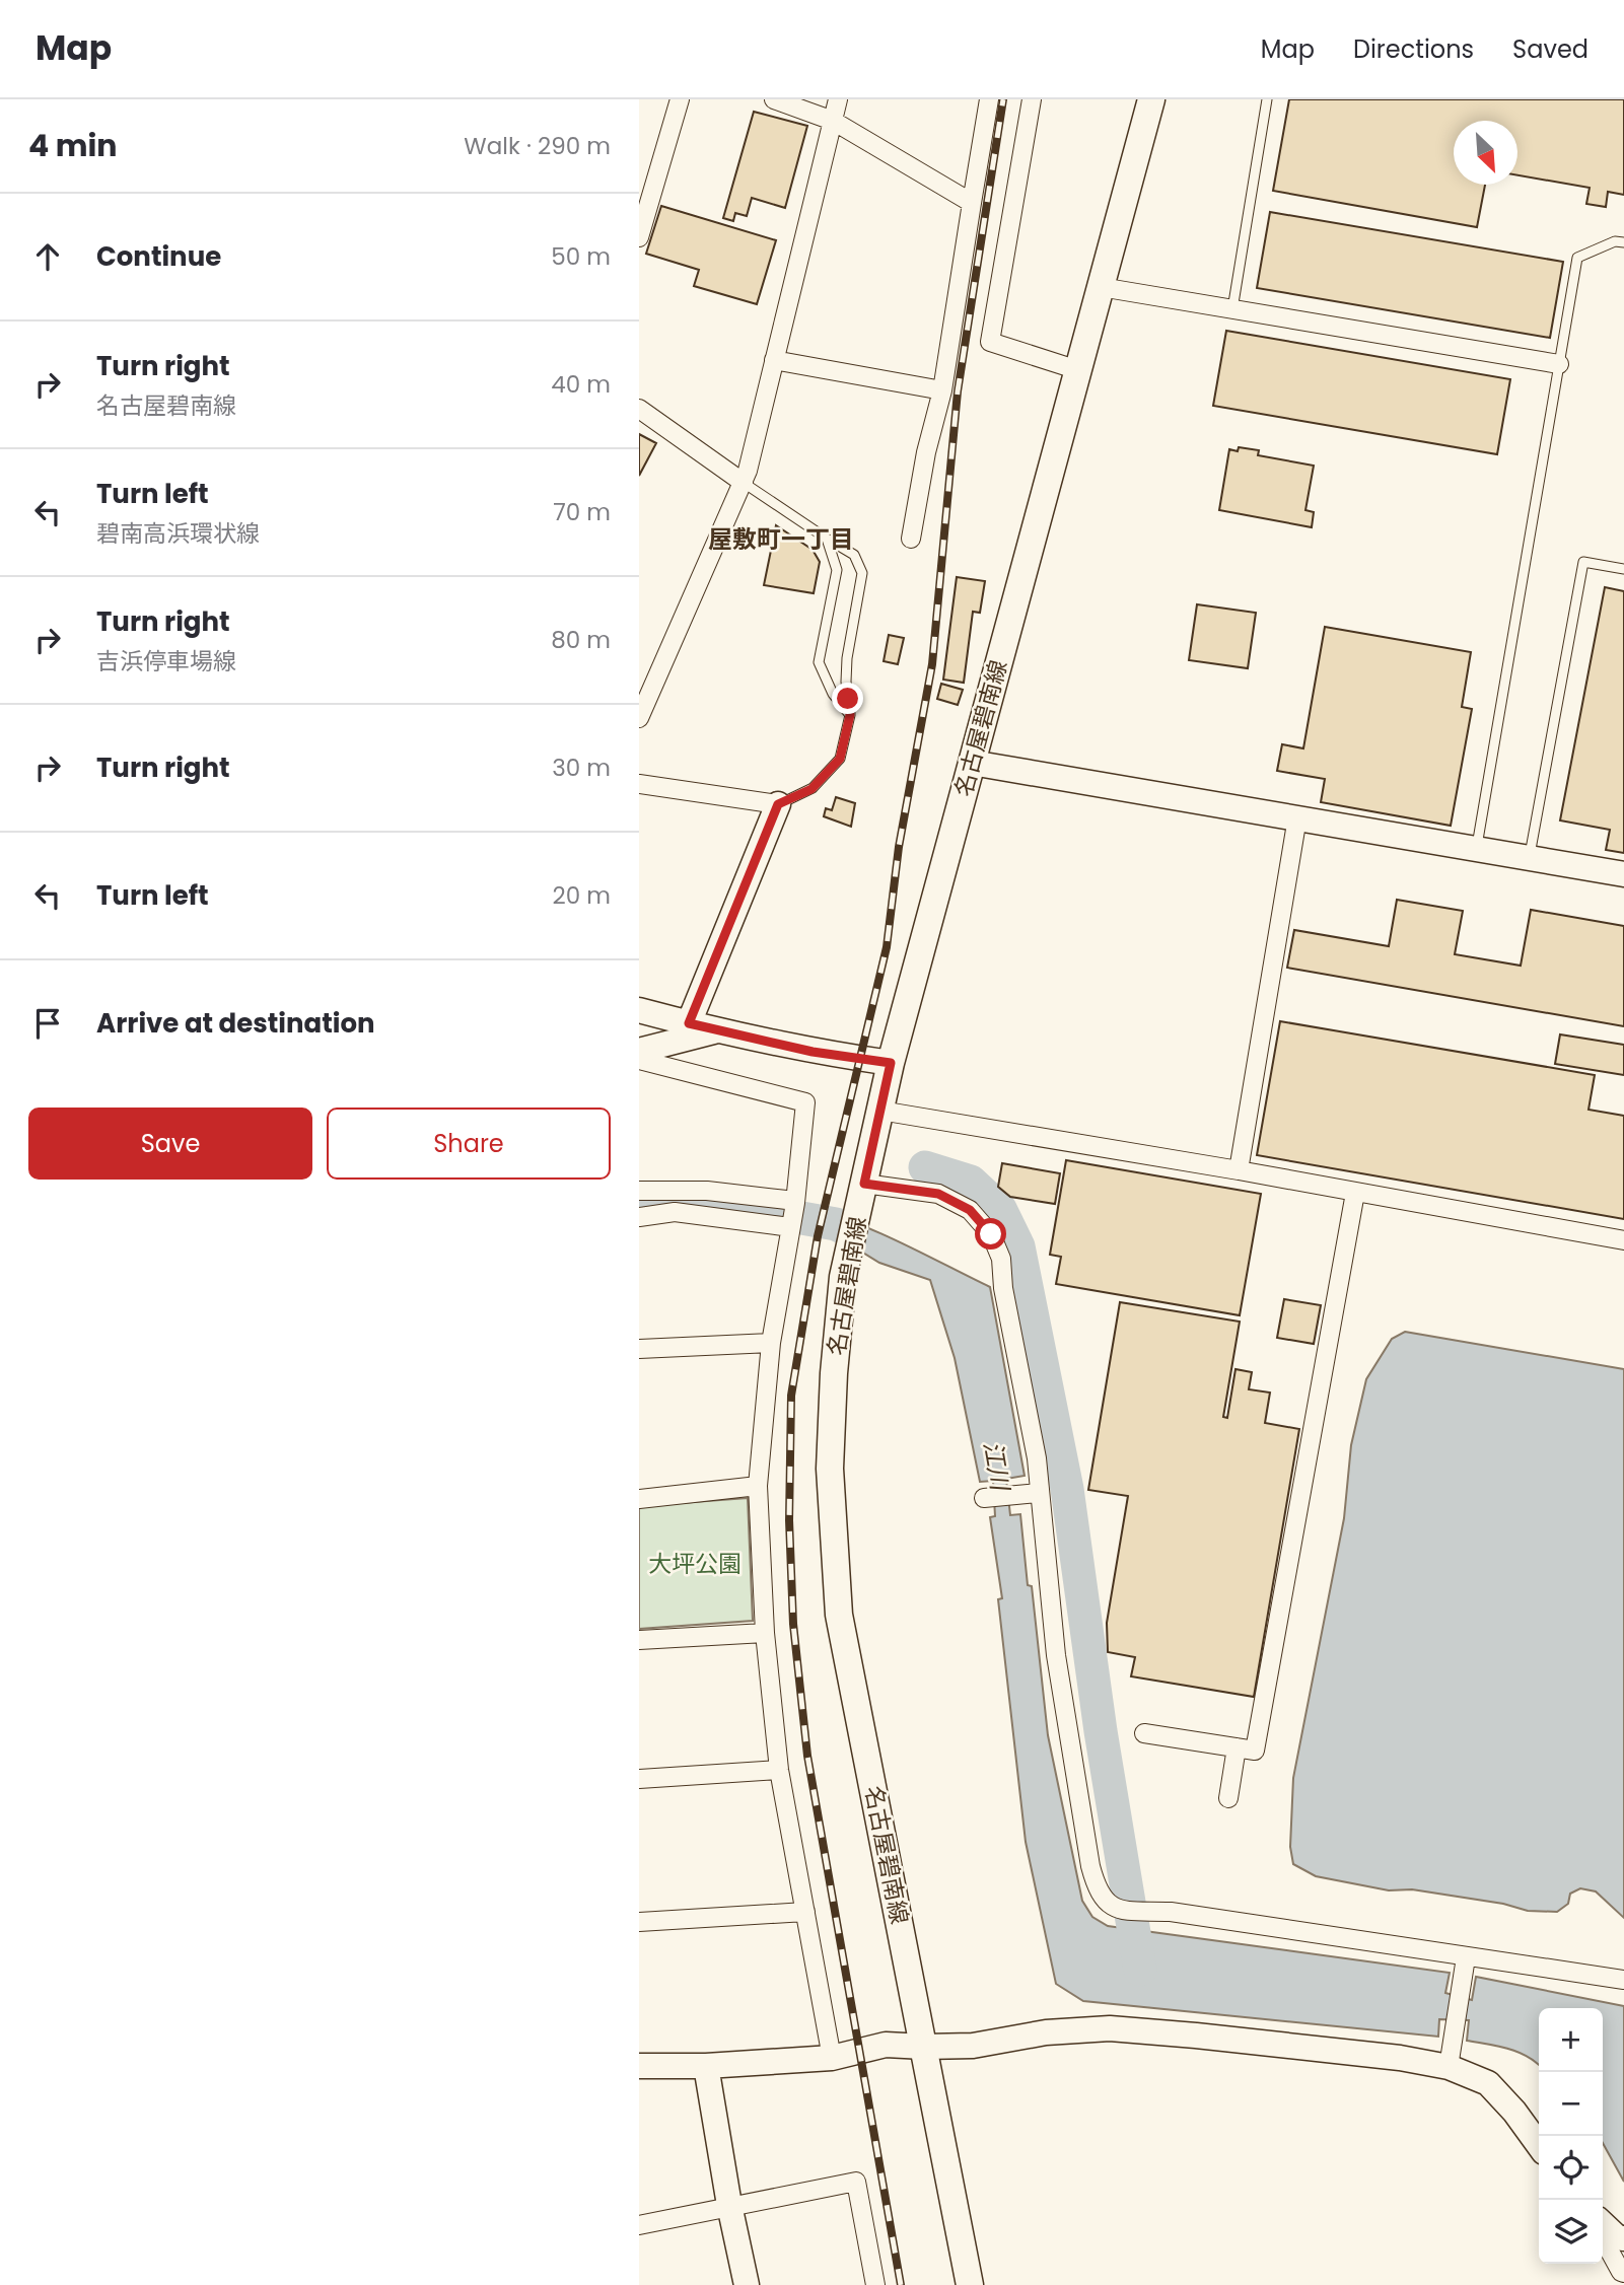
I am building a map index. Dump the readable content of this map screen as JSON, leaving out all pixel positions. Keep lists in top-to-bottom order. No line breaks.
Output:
{"streets":{"main road":["名古屋碧南線"]},"districts":["屋敷町一丁目"],"water":["江川"],"parks":["大坪公園"],"north":"bottom right","page":{"header":"Map","nav":["Map","Directions","Saved"],"heading":["4 min","Walk · 290 m"],"list":[["Continue","50 m"],["Turn right","名古屋碧南線","40 m"],["Turn left","碧南高浜環状線","70 m"],["Turn right","吉浜停車場線","80 m"],["Turn right","30 m"],["Turn left","20 m"],"Arrive at destination"],"buttons":["Save","Share"],"map_buttons":["+","−"]}}
